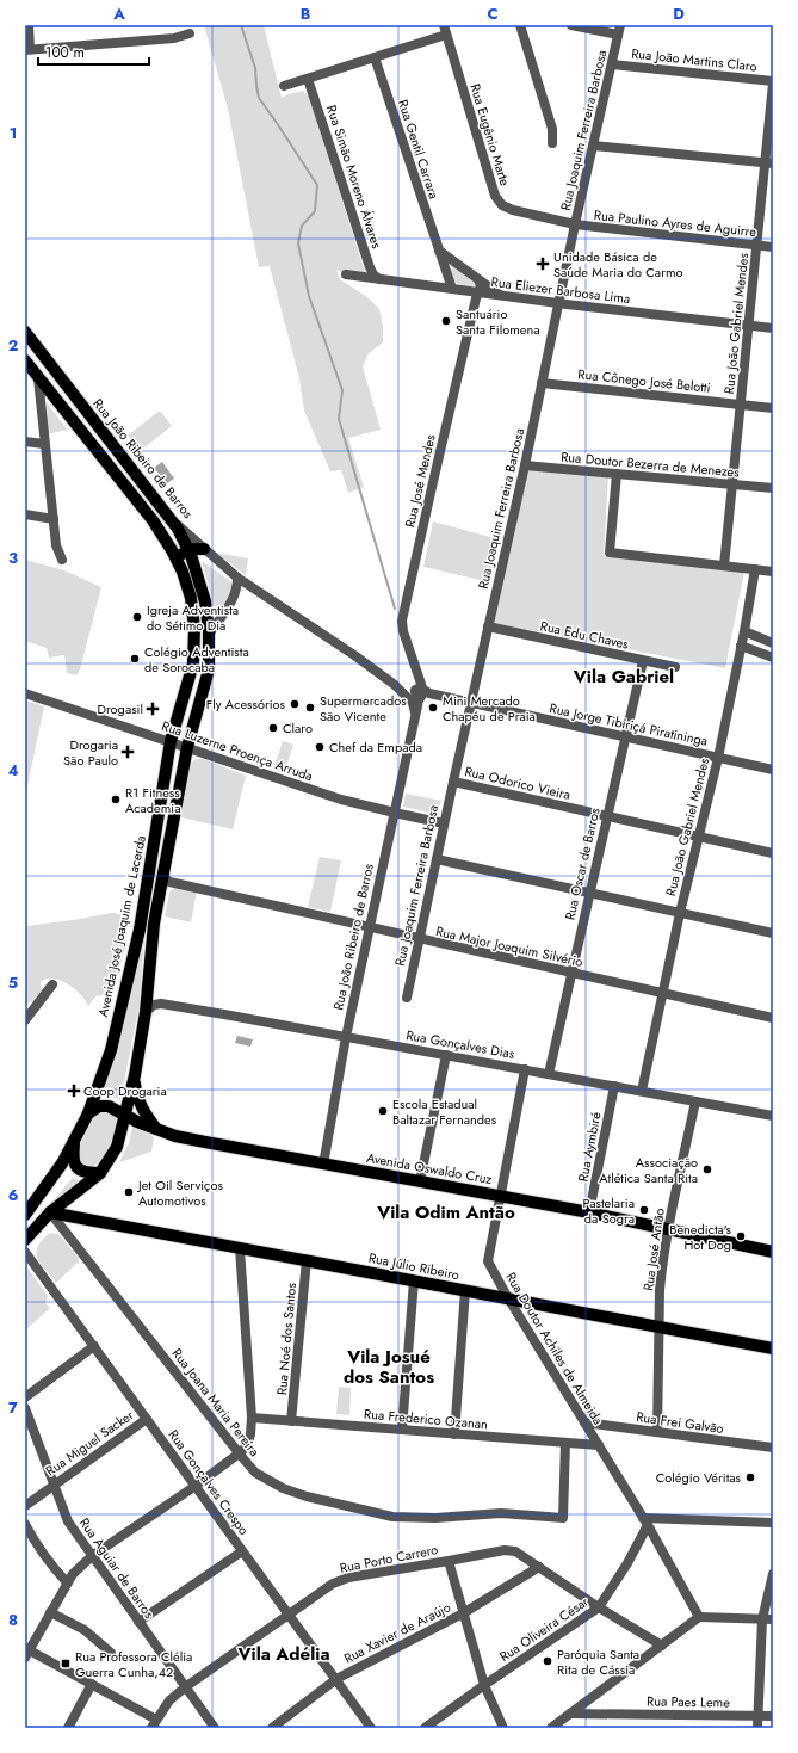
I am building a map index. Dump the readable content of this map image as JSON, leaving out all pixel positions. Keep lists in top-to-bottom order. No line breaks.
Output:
{"streets":{"main road":["Rua João Ribeiro de Barros","Avenida José Joaquim de Lacerda","Avenida Oswaldo Cruz","Rua Júlio Ribeiro"],"street":["Rua João Martins Claro","Rua Joaquim Ferreira Barbosa","Rua Eugênio Marte","Rua Gentil Carrara","Rua Simão Moreno Álvares","Rua Paulino Ayres de Aguirre","Rua Eliezer Barbosa Lima","Rua João Gabriel Mendes","Rua Cônego José Belotti","Rua Doutor Bezerra de Menezes","Rua José Mendes","Rua Edu Chaves","Rua Jorge Tibiriçá Piratininga","Rua Luzerne Proença Arruda","Rua Odorico Vieira","Rua Oscar de Barros","Rua Major Joaquim Silvério","Rua Gonçalves Dias","Rua Aymbiré","Rua José Antão","Rua Noé dos Santos","Rua Doutor Achiles de Almeida","Rua Joana Maria Pereira","Rua Frederico Ozanan","Rua Frei Galvão","Rua Miguel Sacker","Rua Gonçalves Crespo","Rua Porto Carrero","Rua Aguiar de Barros","Rua Oliveira César","Rua Xavier de Araújo","Rua Paes Leme"]},"crossings":[["Rua João Martins Claro","Rua Joaquim Ferreira Barbosa"],["Rua João Martins Claro","Rua João Gabriel Mendes"],["Rua Joaquim Ferreira Barbosa","Rua Eugênio Marte"],["Rua Joaquim Ferreira Barbosa","Rua Paulino Ayres de Aguirre"],["Rua Joaquim Ferreira Barbosa","Rua Eliezer Barbosa Lima"],["Rua Joaquim Ferreira Barbosa","Rua Cônego José Belotti"],["Rua Joaquim Ferreira Barbosa","Rua Doutor Bezerra de Menezes"],["Rua Joaquim Ferreira Barbosa","Rua Edu Chaves"],["Rua Joaquim Ferreira Barbosa","Rua Jorge Tibiriçá Piratininga"],["Rua Joaquim Ferreira Barbosa","Rua Luzerne Proença Arruda"],["Rua Joaquim Ferreira Barbosa","Rua Odorico Vieira"],["Rua Joaquim Ferreira Barbosa","Rua Major Joaquim Silvério"],["Rua Eugênio Marte","Rua Paulino Ayres de Aguirre"],["Rua Gentil Carrara","Rua Eliezer Barbosa Lima"],["Rua Simão Moreno Álvares","Rua Eliezer Barbosa Lima"],["Rua Paulino Ayres de Aguirre","Rua João Gabriel Mendes"],["Rua Eliezer Barbosa Lima","Rua João Gabriel Mendes"],["Rua Eliezer Barbosa Lima","Rua José Mendes"],["Rua João Gabriel Mendes","Rua Cônego José Belotti"],["Rua João Gabriel Mendes","Rua Doutor Bezerra de Menezes"],["Rua João Gabriel Mendes","Rua Jorge Tibiriçá Piratininga"],["Rua João Gabriel Mendes","Rua Odorico Vieira"],["Rua João Gabriel Mendes","Rua Major Joaquim Silvério"],["Rua João Gabriel Mendes","Rua Gonçalves Dias"],["Rua João Ribeiro de Barros","Rua José Mendes"],["Rua João Ribeiro de Barros","Rua Jorge Tibiriçá Piratininga"],["Rua João Ribeiro de Barros","Rua Luzerne Proença Arruda"],["Rua João Ribeiro de Barros","Rua Major Joaquim Silvério"],["Rua João Ribeiro de Barros","Rua Gonçalves Dias"],["Rua João Ribeiro de Barros","Avenida Oswaldo Cruz"],["Rua José Mendes","Rua Jorge Tibiriçá Piratininga"],["Rua Edu Chaves","Rua Oscar de Barros"],["Rua Jorge Tibiriçá Piratininga","Rua Oscar de Barros"],["Rua Luzerne Proença Arruda","Avenida José Joaquim de Lacerda"],["Rua Odorico Vieira","Rua Oscar de Barros"],["Rua Oscar de Barros","Rua Major Joaquim Silvério"],["Rua Oscar de Barros","Rua Gonçalves Dias"],["Avenida José Joaquim de Lacerda","Avenida Oswaldo Cruz"],["Rua Gonçalves Dias","Rua Aymbiré"],["Rua Gonçalves Dias","Rua José Antão"],["Rua Gonçalves Dias","Rua Doutor Achiles de Almeida"],["Rua Aymbiré","Avenida Oswaldo Cruz"],["Avenida Oswaldo Cruz","Rua José Antão"],["Avenida Oswaldo Cruz","Rua Doutor Achiles de Almeida"],["Rua José Antão","Rua Júlio Ribeiro"],["Rua José Antão","Rua Frei Galvão"],["Rua Júlio Ribeiro","Rua Noé dos Santos"],["Rua Júlio Ribeiro","Rua Doutor Achiles de Almeida"],["Rua Júlio Ribeiro","Rua Joana Maria Pereira"],["Rua Noé dos Santos","Rua Frederico Ozanan"],["Rua Doutor Achiles de Almeida","Rua Frederico Ozanan"],["Rua Doutor Achiles de Almeida","Rua Frei Galvão"],["Rua Doutor Achiles de Almeida","Rua Oliveira César"],["Rua Joana Maria Pereira","Rua Frederico Ozanan"],["Rua Miguel Sacker","Rua Gonçalves Crespo"],["Rua Miguel Sacker","Rua Aguiar de Barros"],["Rua Gonçalves Crespo","Rua Porto Carrero"],["Rua Gonçalves Crespo","Rua Xavier de Araújo"],["Rua Porto Carrero","Rua Aguiar de Barros"],["Rua Porto Carrero","Rua Xavier de Araújo"]],"districts":["Vila Gabriel","Vila Odim Antão","Vila Josué dos Santos","Vila Adélia"],"places":{"health":["Unidade Básica de Saúde Maria do Carmo","Drogasil","Drogaria São Paulo","Coop Drogaria"],"other":["Santuário Santa Filomena","Igreja Adventista do Sétimo Dia","Colégio Adventista de Sorocaba","Fly Acessórios","Supermercados São Vicente","Mini Mercado Chapéu de Praia","Claro","Chef da Empada","R1 Fitness Academia","Escola Estadual Baltazar Fernandes","Associação Atlética Santa Rita","Jet Oil Serviços Automotivos","Pastelaria da Sogra","Benedicta's Hot Dog","Colégio Véritas","Paróquia Santa Rita de Cássia"],"transit":["Rua Professora Clélia Guerra Cunha,42"]},"scale_bar":"100 m","grid":{"columns":["A","B","C","D"],"rows":["1","2","3","4","5","6","7","8"]}}
